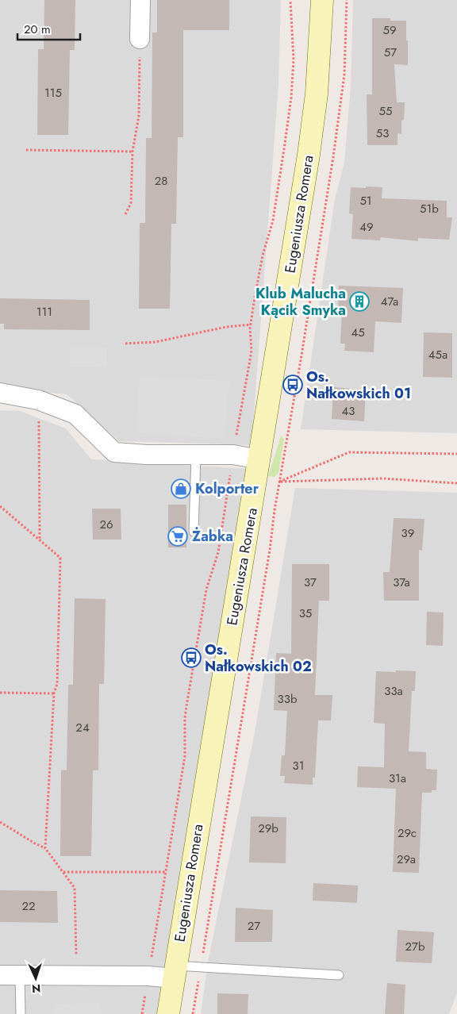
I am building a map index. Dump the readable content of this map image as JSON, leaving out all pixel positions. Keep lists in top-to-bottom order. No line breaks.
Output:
{"streets":{"street":["Eugeniusza Romera"]},"places":{"building":["Klub Malucha Kącik Smyka"],"bus stop":["Os. Nałkowskich 01","Os. Nałkowskich 02"],"shop":["Kolporter"],"supermarket":["Żabka"]},"house_numbers":["59","57","115","55","53","28","51","51b","49","47a","111","45","45a","43","26","39","37","37a","35","33a","33b","24","31","31a","29b","29c","29a","22","27","27b"],"scale_bar":"20 m","north":"bottom"}
